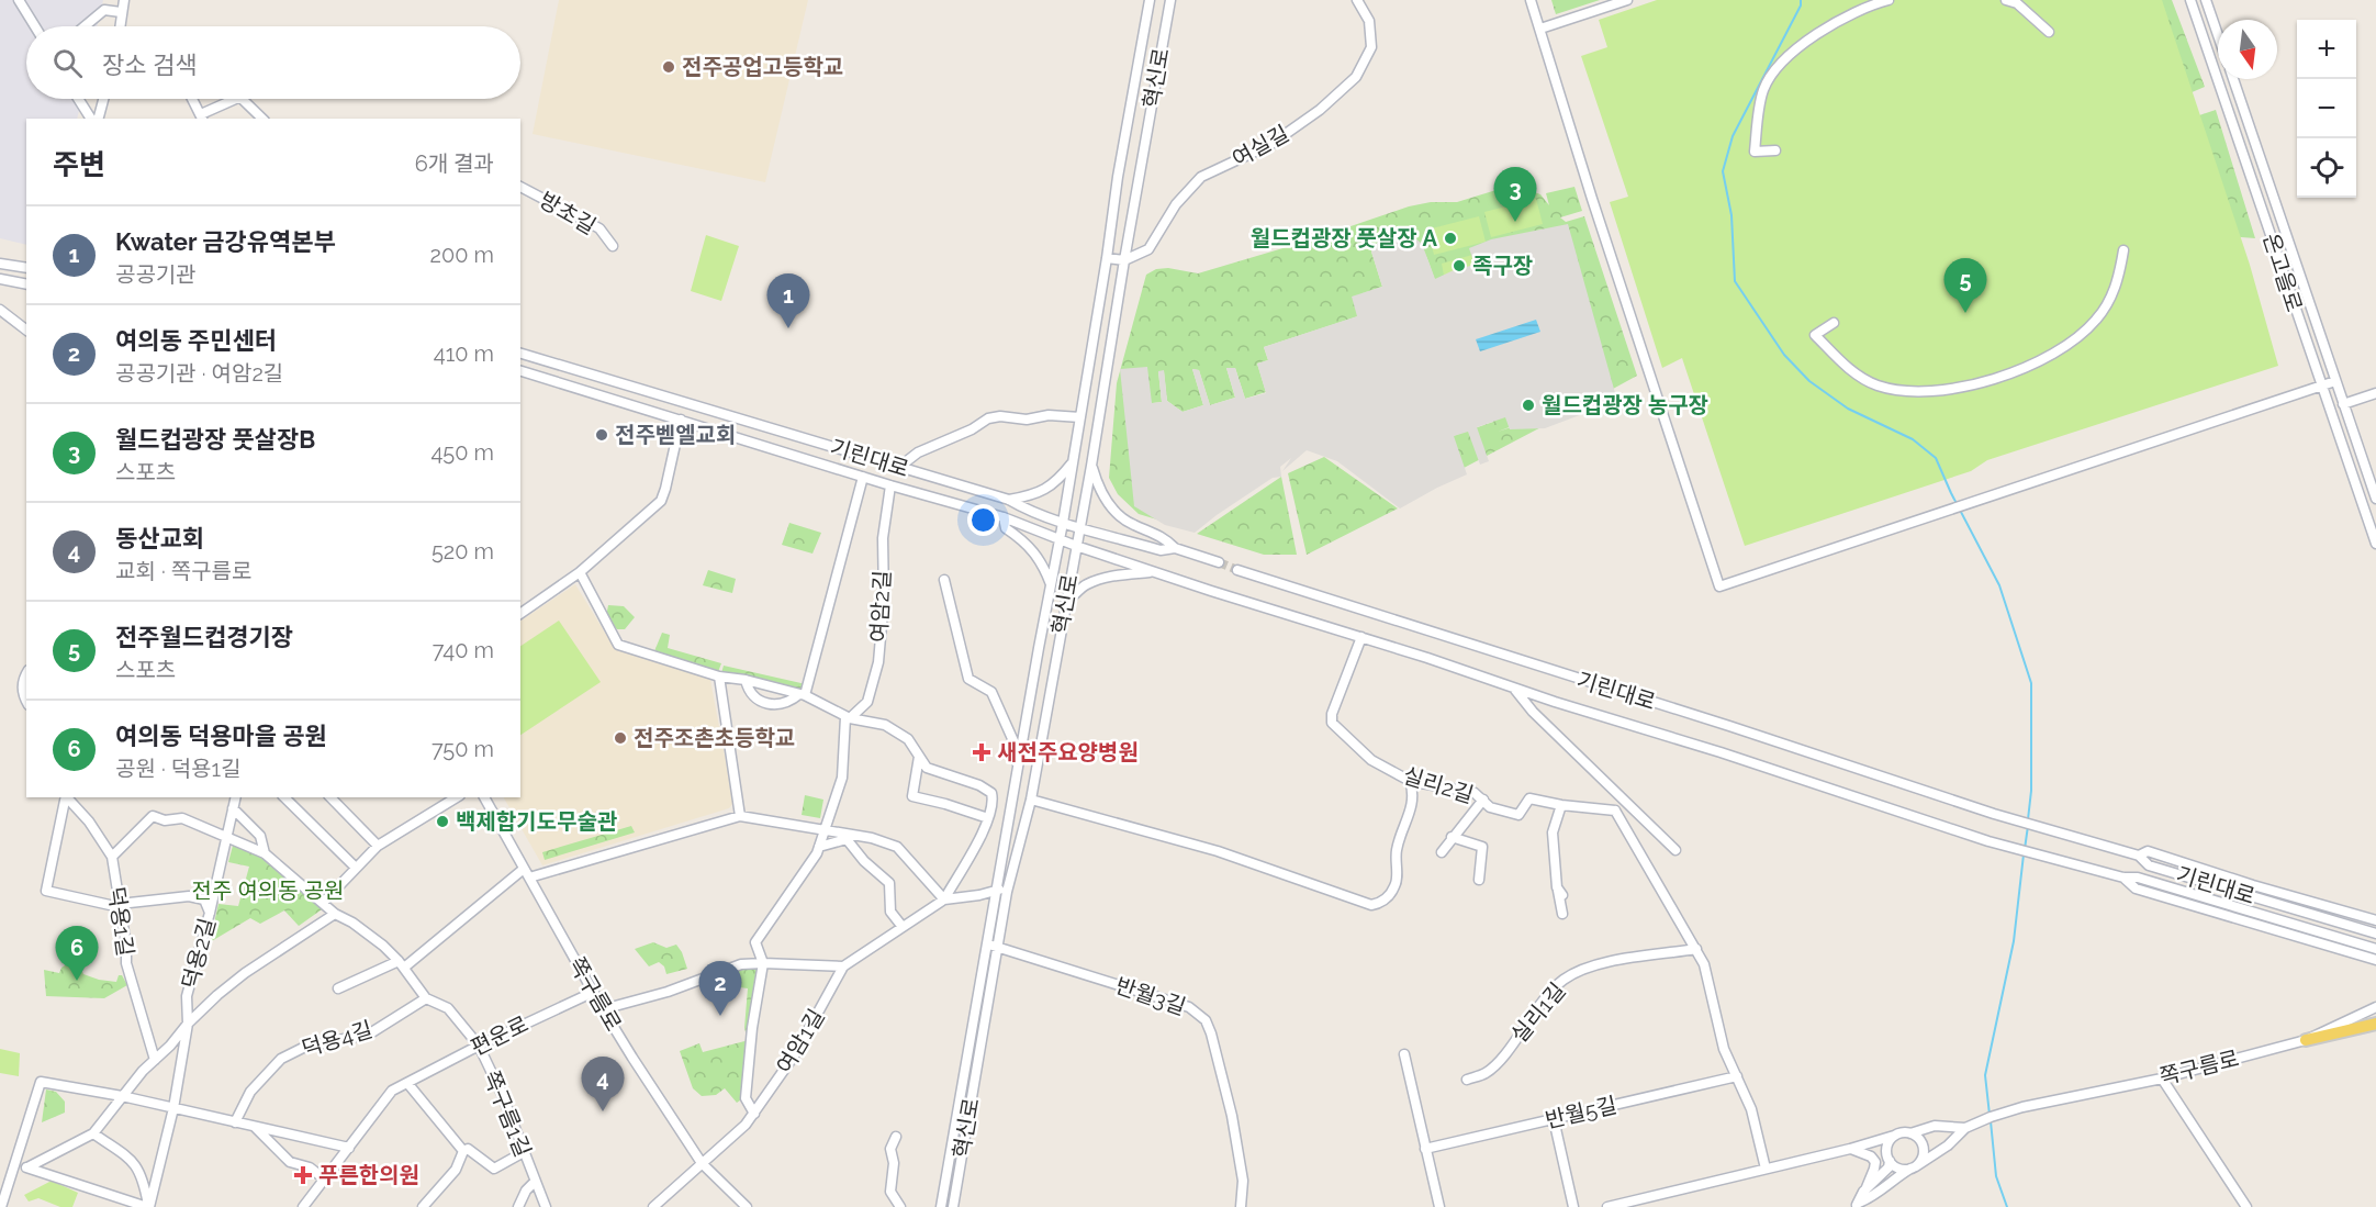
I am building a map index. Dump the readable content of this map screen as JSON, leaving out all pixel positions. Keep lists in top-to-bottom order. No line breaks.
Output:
{"streets":{"street":["혁신로","여실길","방초길","온고을로","기린대로","여암2길","실리2길","덕용1길","덕용2길","쪽구름로","반월3길","실리1길","편운로","덕용4길","여암1길","반월5길","쪽구름1길"]},"crossings":[["혁신로","여실길"],["혁신로","기린대로"],["혁신로","반월3길"],["혁신로","여암1길"],["기린대로","여암2길"],["기린대로","실리2길"],["쪽구름로","편운로"],["쪽구름로","여암1길"],["편운로","쪽구름1길"]],"parks":["전주 여의동 공원"],"places":{"other":["전주공업고등학교","월드컵광장 풋살장 A","족구장","월드컵광장 농구장","전주벧엘교회","전주조촌초등학교","백제합기도무술관"],"health":["새전주요양병원","푸른한의원"]},"north":"bottom","page":{"map_buttons":["+","−"],"search":"장소 검색","heading":["주변","6개 결과"],"pins":["3","5","1","6","2","4"],"list":[{"mark":"1","name":"Kwater 금강유역본부","note":"공공기관","value":"200 m"},{"mark":"2","name":"여의동 주민센터","note":"공공기관 · 여암2길","value":"410 m"},{"mark":"3","name":"월드컵광장 풋살장B","note":"스포츠","value":"450 m"},{"mark":"4","name":"동산교회","note":"교회 · 쪽구름로","value":"520 m"},{"mark":"5","name":"전주월드컵경기장","note":"스포츠","value":"740 m"},{"mark":"6","name":"여의동 덕용마을 공원","note":"공원 · 덕용1길","value":"750 m"}]}}
